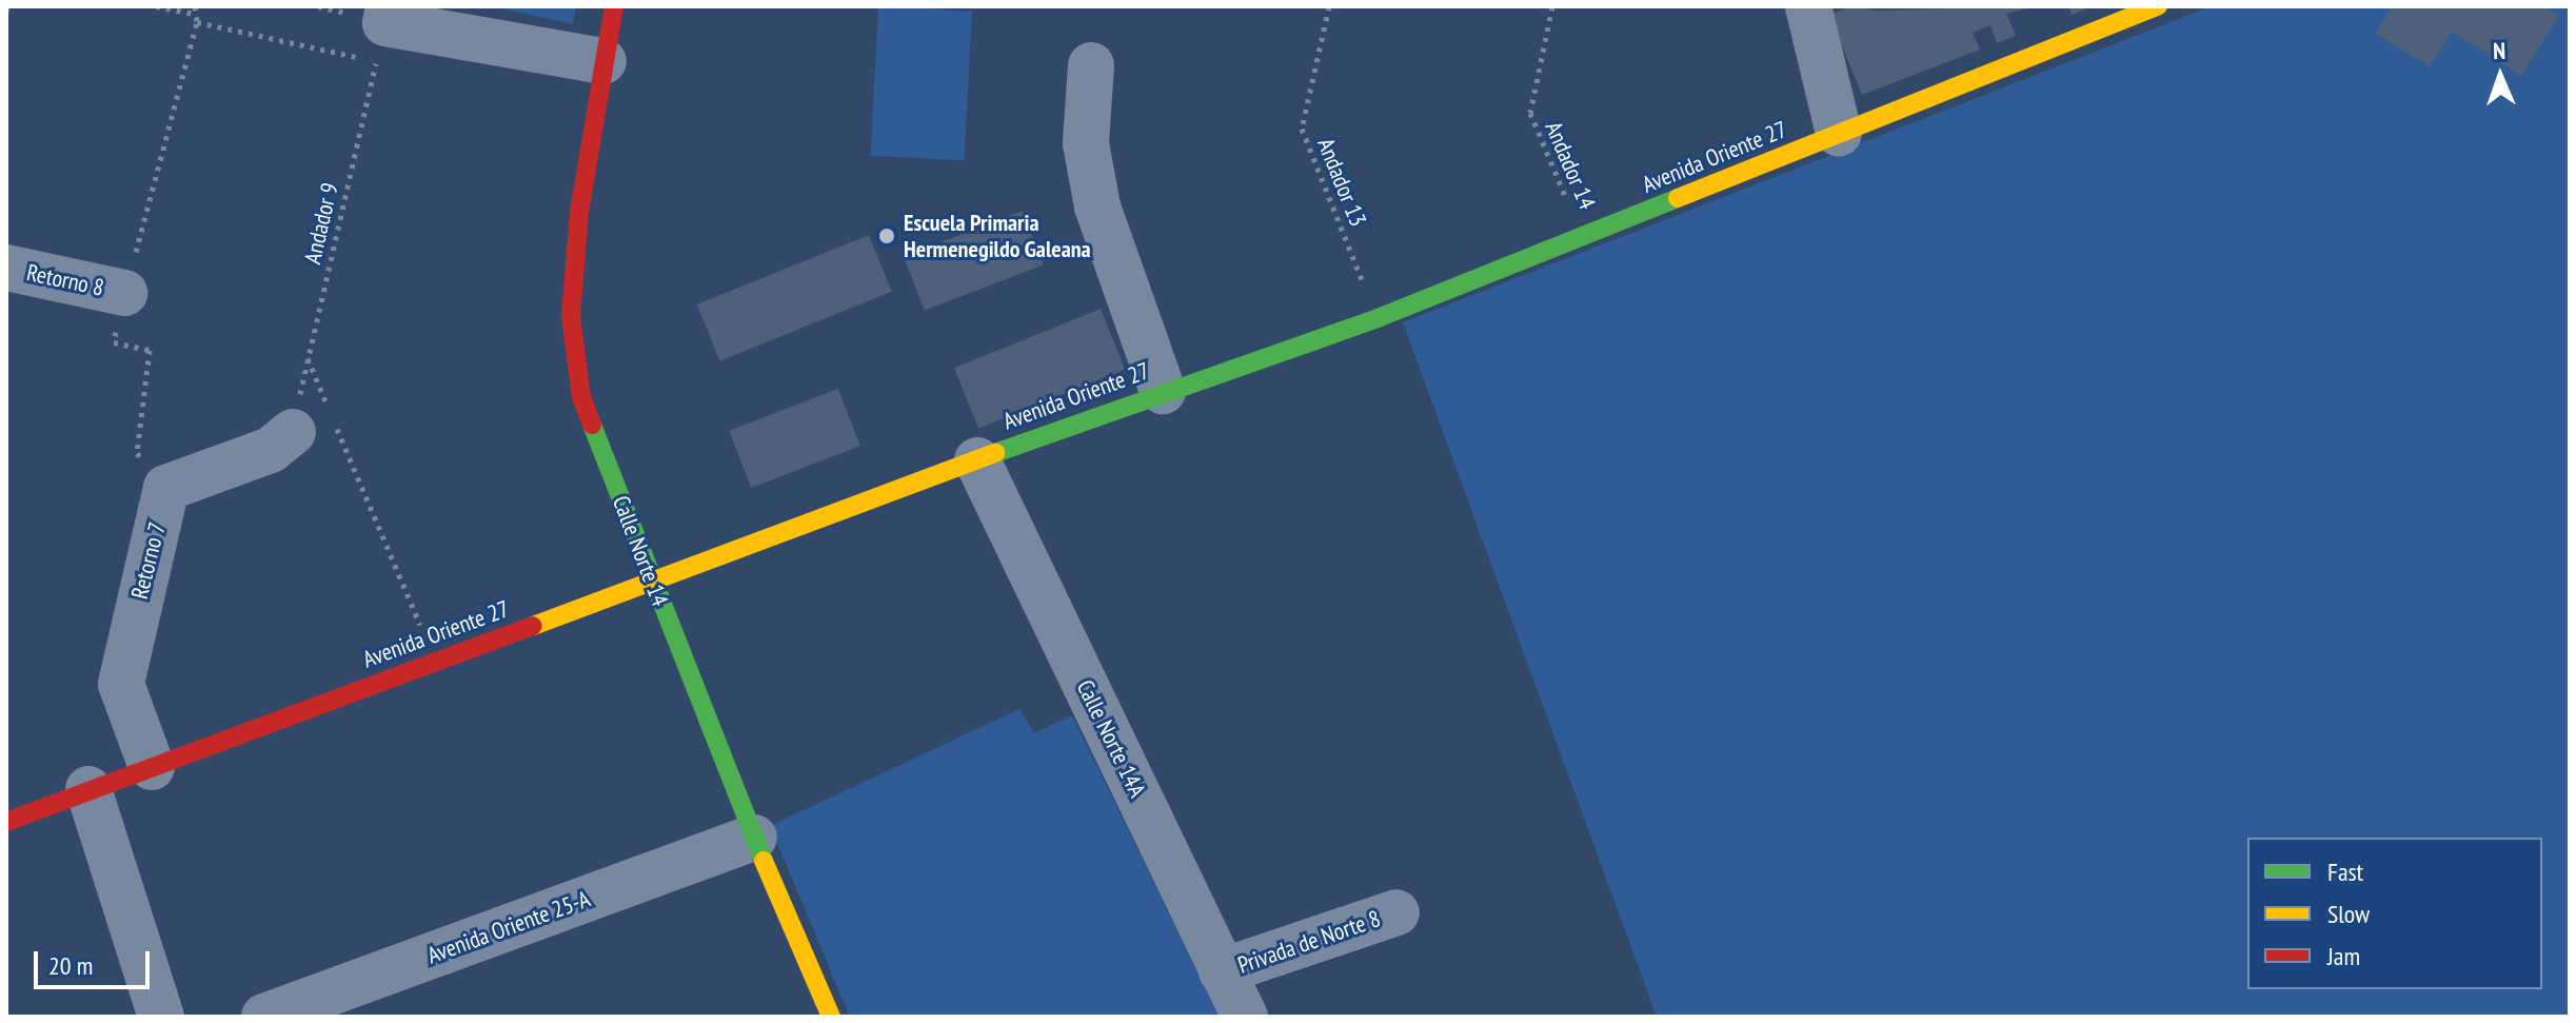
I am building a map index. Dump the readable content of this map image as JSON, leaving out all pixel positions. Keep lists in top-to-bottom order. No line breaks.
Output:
{"streets":{"street":["Avenida Oriente 27","Retorno 8","Calle Norte 14","Retorno 7","Calle Norte 14A","Avenida Oriente 25-A","Privada de Norte 8"],"path":["Andador 14","Andador 13","Andador 9"]},"crossings":[["Avenida Oriente 27","Andador 14"],["Avenida Oriente 27","Andador 13"],["Avenida Oriente 27","Calle Norte 14"],["Avenida Oriente 27","Retorno 7"],["Avenida Oriente 27","Calle Norte 14A"],["Calle Norte 14","Avenida Oriente 25-A"],["Calle Norte 14A","Privada de Norte 8"]],"places":["Escuela Primaria Hermenegildo Galeana"],"legend":["Fast","Slow","Jam"],"scale_bar":"20 m","north":"top"}
